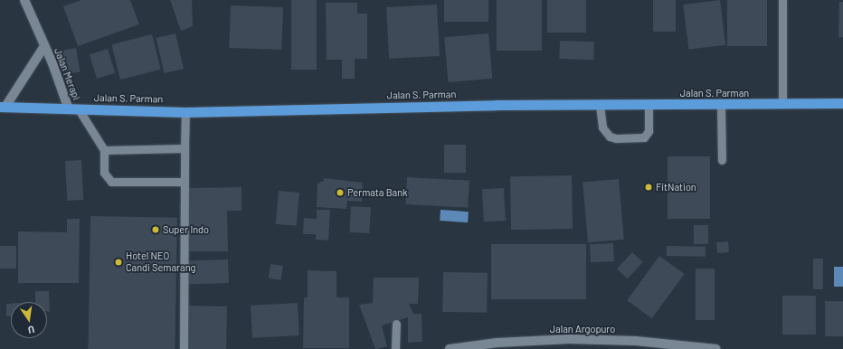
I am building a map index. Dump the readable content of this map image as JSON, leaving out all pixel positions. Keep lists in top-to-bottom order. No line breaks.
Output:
{"streets":{"highway":["Jalan S. Parman"],"street":["Jalan Merapi","Jalan Argopuro"]},"crossings":[["Jalan Merapi","Jalan S. Parman"]],"places":["FitNation","Permata Bank","Super Indo","Hotel NEO Candi Semarang"],"north":"bottom"}
